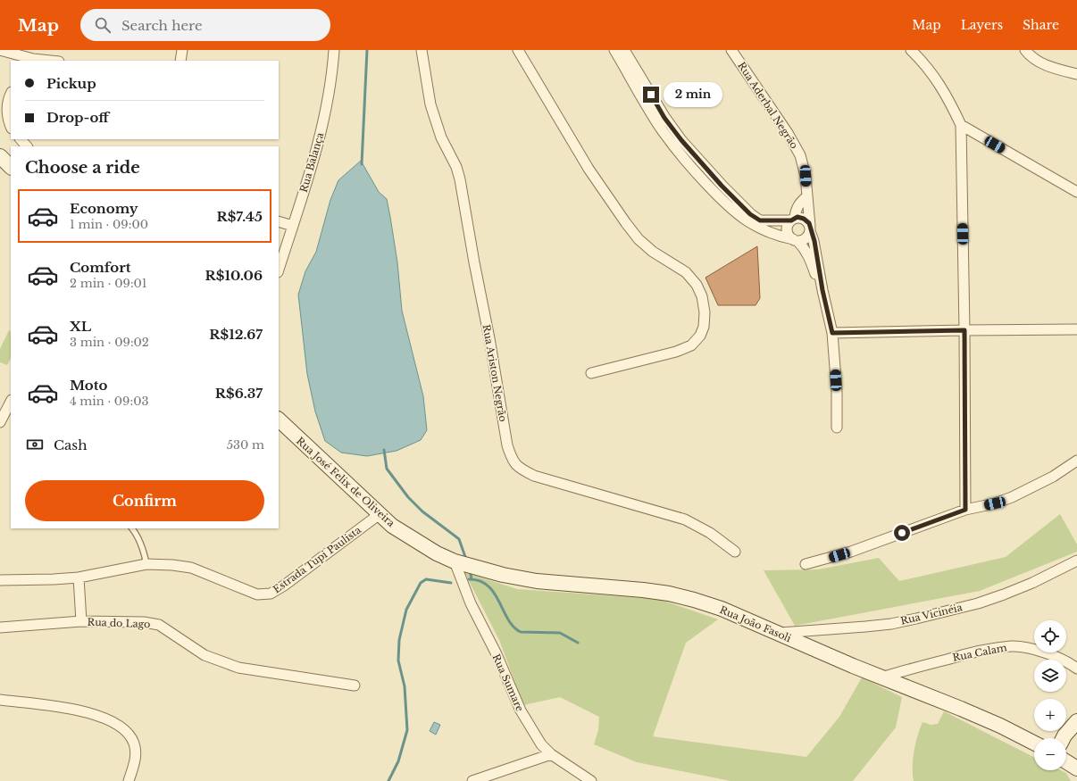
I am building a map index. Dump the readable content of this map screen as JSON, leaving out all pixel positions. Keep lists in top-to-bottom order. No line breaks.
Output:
{"streets":{"main road":["Rua José Felix de Oliveira","Rua João Fasoli"],"street":["Rua Aderbal Negrão","Rua Balança","Rua Ariston Negrão","Estrada Tupi Paulista","Rua Vicinéia","Rua do Lago","Rua Calam","Rua Sumare"]},"crossings":[["Rua José Felix de Oliveira","Estrada Tupi Paulista"],["Rua José Felix de Oliveira","Rua João Fasoli"],["Rua José Felix de Oliveira","Rua Sumare"],["Rua Vicinéia","Rua João Fasoli"],["Rua João Fasoli","Rua Calam"],["Rua João Fasoli","Rua Sumare"]],"page":{"header":"Map","search":"Search here","nav":["Map","Layers","Share"],"banner":["Pickup","Drop-off"],"bubble":"2 min","heading":"Choose a ride","list":[{"name":"Economy","note":"1 min · 09:00","value":"R$7.45"},{"name":"Comfort","note":"2 min · 09:01","value":"R$10.06"},{"name":"XL","note":"3 min · 09:02","value":"R$12.67"},{"name":"Moto","note":"4 min · 09:03","value":"R$6.37"}],"pay":["Cash","530 m"],"buttons":"Confirm","map_buttons":["+","−"]}}
